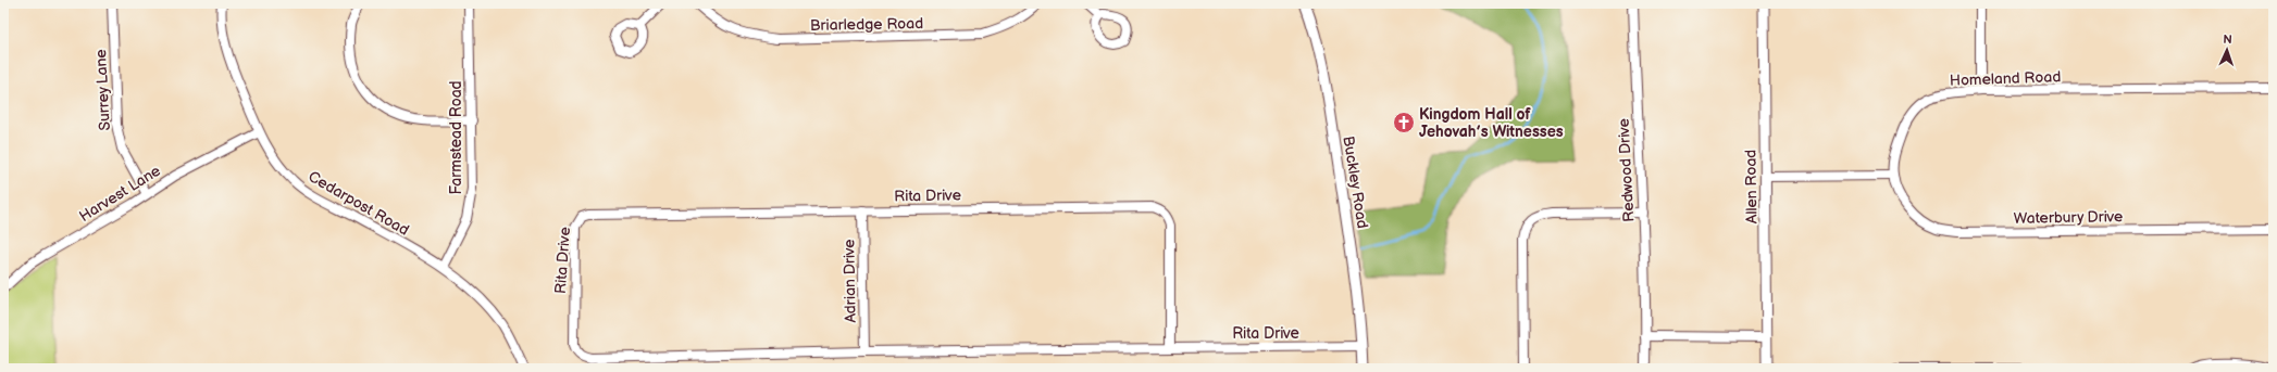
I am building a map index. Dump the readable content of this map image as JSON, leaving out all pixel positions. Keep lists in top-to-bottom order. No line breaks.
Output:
{"streets":{"street":["Briarledge Road","Homeland Road","Surrey Lane","Farmstead Road","Redwood Drive","Buckley Road","Allen Road","Harvest Lane","Rita Drive","Cedarpost Road","Waterbury Drive","Adrian Drive"]},"crossings":[["Homeland Road","Waterbury Drive"],["Surrey Lane","Harvest Lane"],["Farmstead Road","Cedarpost Road"],["Buckley Road","Rita Drive"],["Harvest Lane","Cedarpost Road"],["Rita Drive","Adrian Drive"]],"places":{"church":["Kingdom Hall of Jehovah’s Witnesses"]},"north":"top"}
